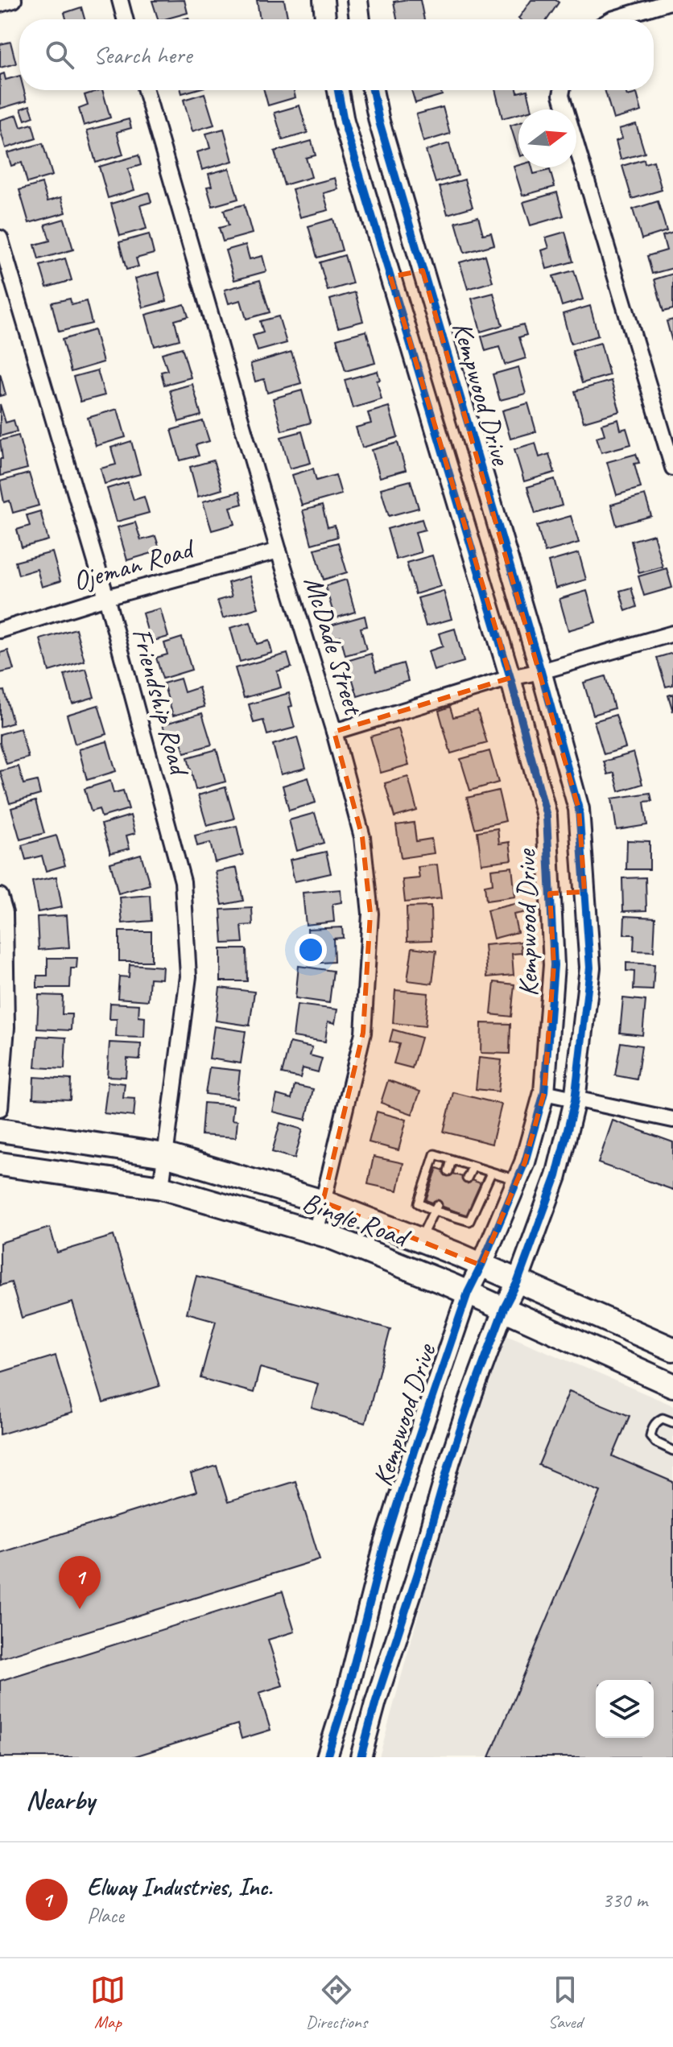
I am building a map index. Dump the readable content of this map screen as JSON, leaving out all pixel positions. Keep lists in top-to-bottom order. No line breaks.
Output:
{"streets":{"main road":["Kempwood Drive","Bingle Road"],"street":["Ojeman Road","McDade Street","Friendship Road"]},"crossings":[["Kempwood Drive","Bingle Road"],["Ojeman Road","McDade Street"],["Ojeman Road","Friendship Road"],["McDade Street","Bingle Road"],["Friendship Road","Bingle Road"]],"north":"right","page":{"search":"Search here","pins":"1","heading":"Nearby","list":[{"mark":"1","name":"Elway Industries, Inc.","note":"Place","value":"330 m"}],"nav":["Map","Directions","Saved"]}}
